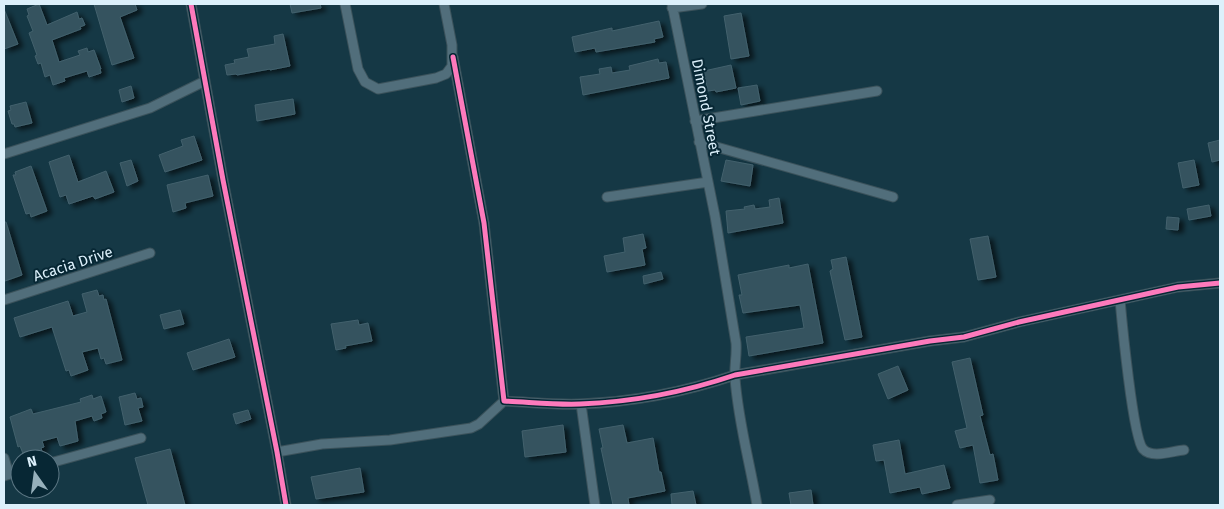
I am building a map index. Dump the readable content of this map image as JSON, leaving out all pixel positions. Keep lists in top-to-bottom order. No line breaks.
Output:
{"streets":{"street":["Dimond Street","Acacia Drive"]},"north":"top"}
